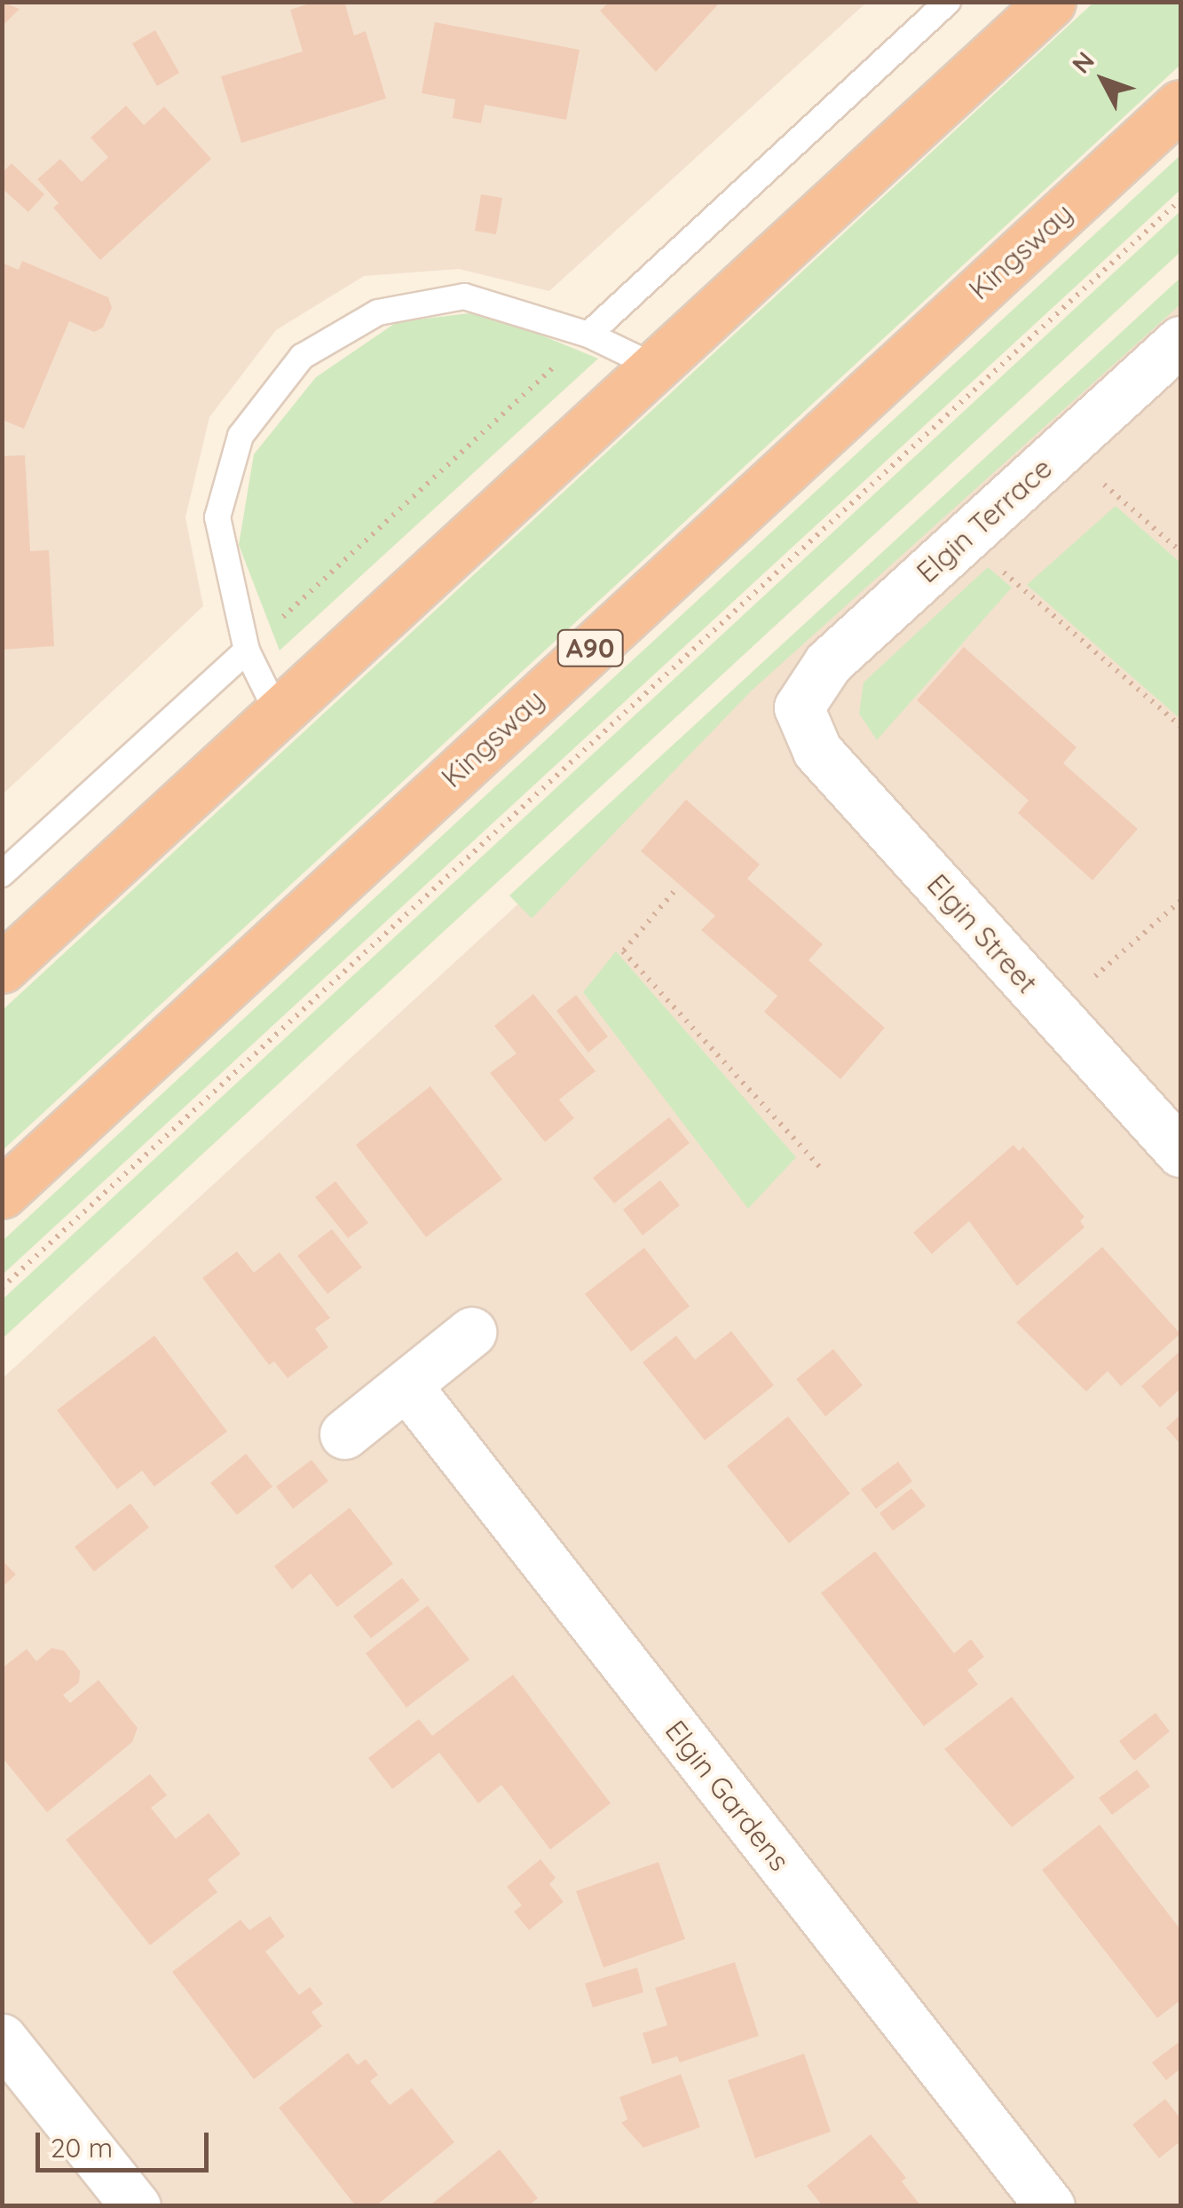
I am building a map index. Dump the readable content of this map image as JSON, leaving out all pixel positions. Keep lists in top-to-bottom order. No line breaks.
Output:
{"streets":{"highway":["Kingsway","A90"],"street":["Elgin Terrace","Elgin Street","Elgin Gardens"]},"crossings":[["Elgin Terrace","Elgin Street"]],"scale_bar":"20 m","north":"top left"}
